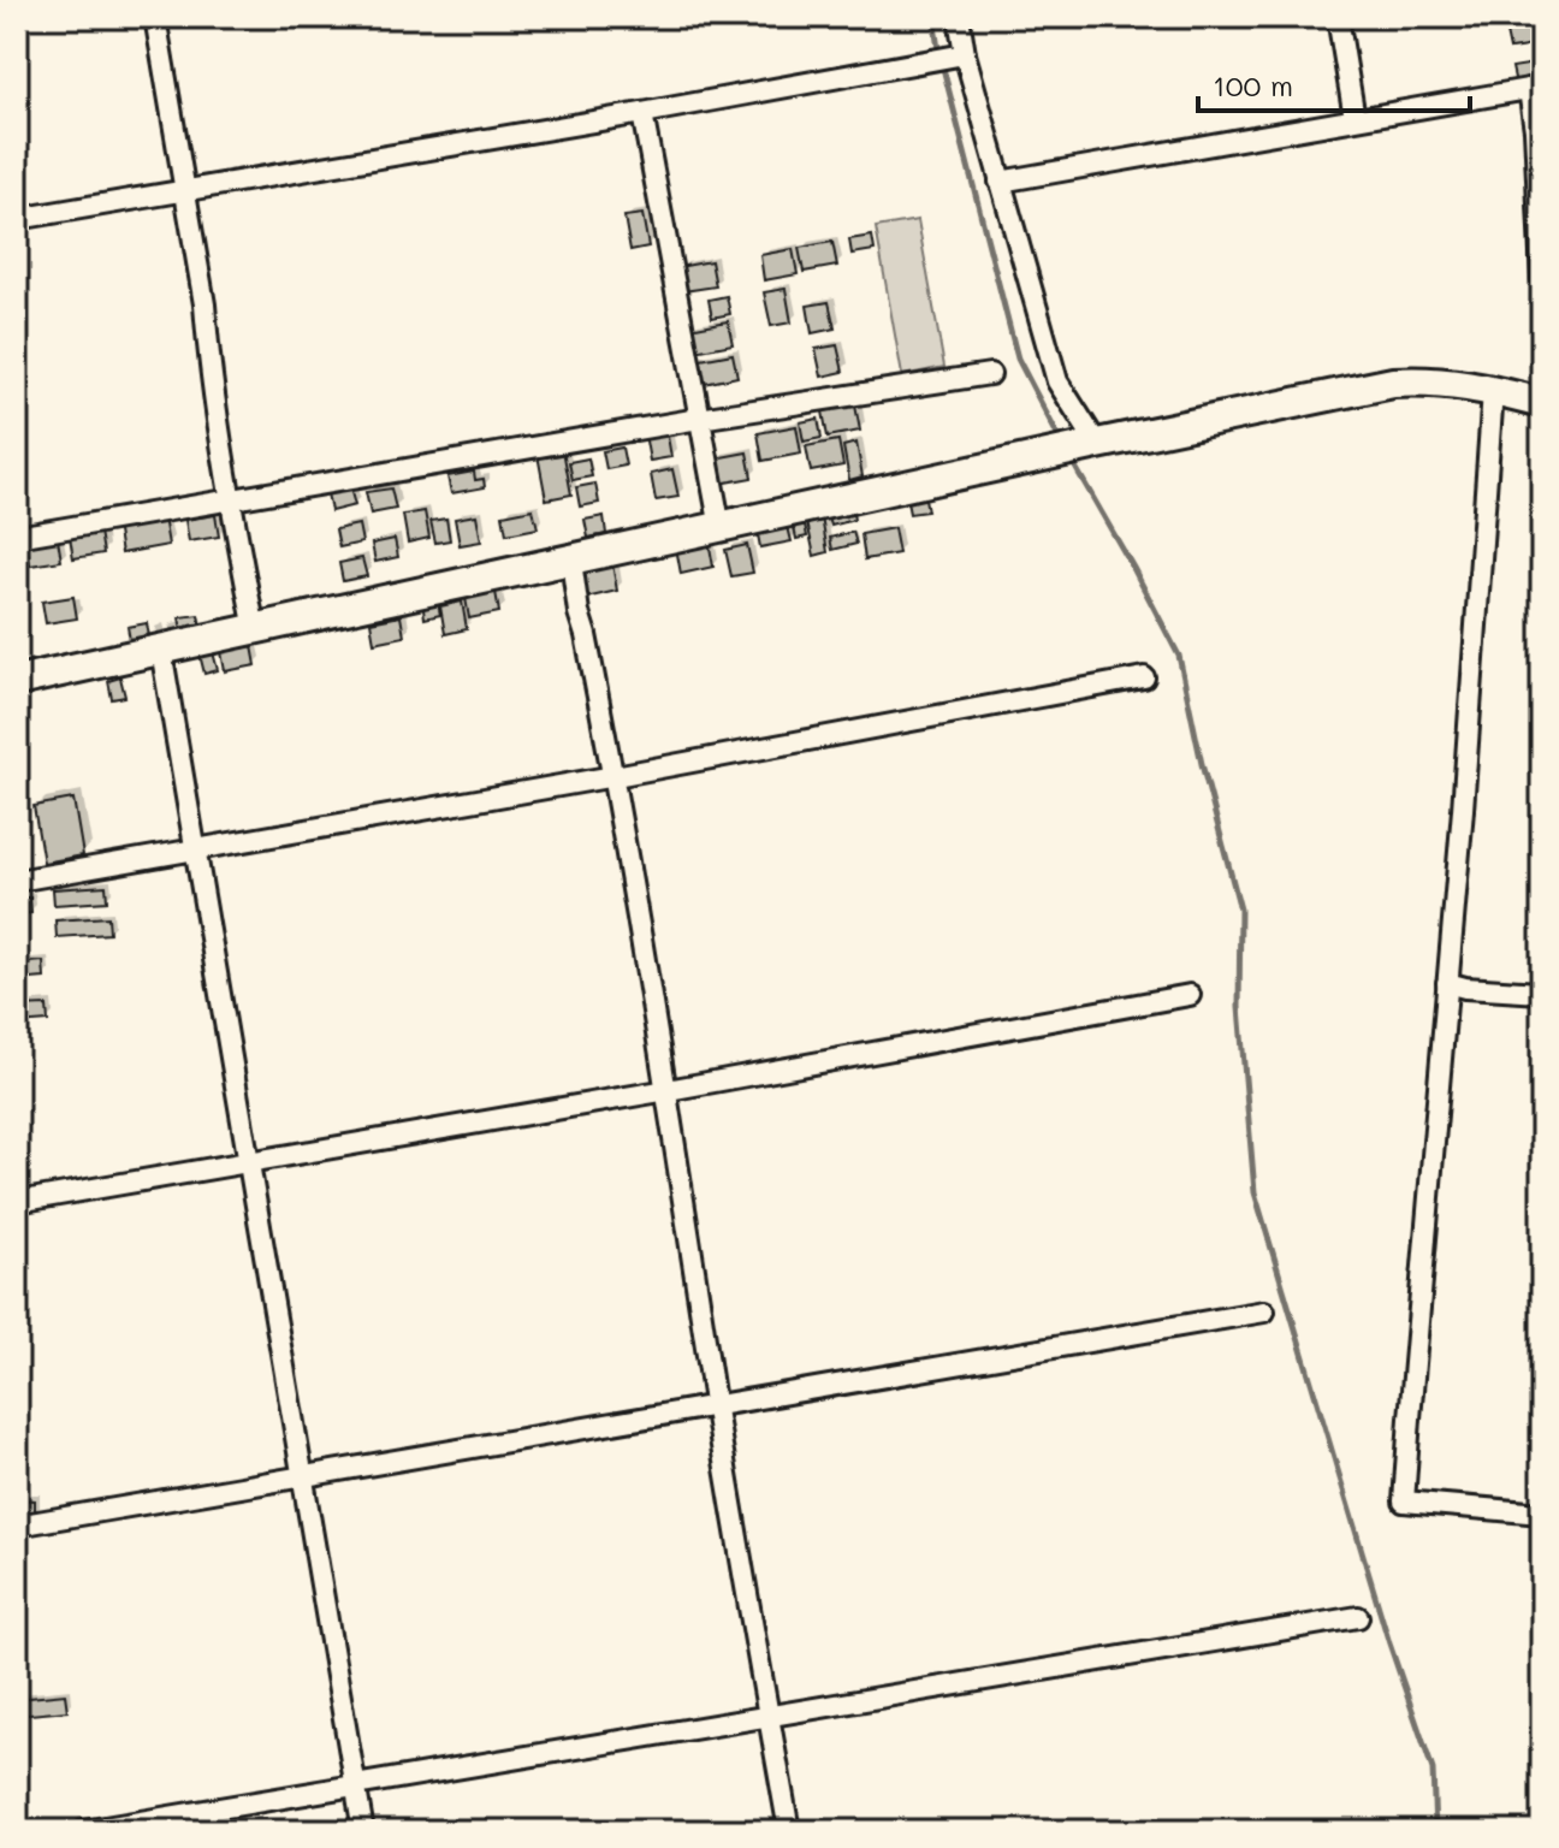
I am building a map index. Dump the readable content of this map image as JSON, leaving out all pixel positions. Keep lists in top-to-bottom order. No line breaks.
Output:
{"scale_bar":"100 m"}
